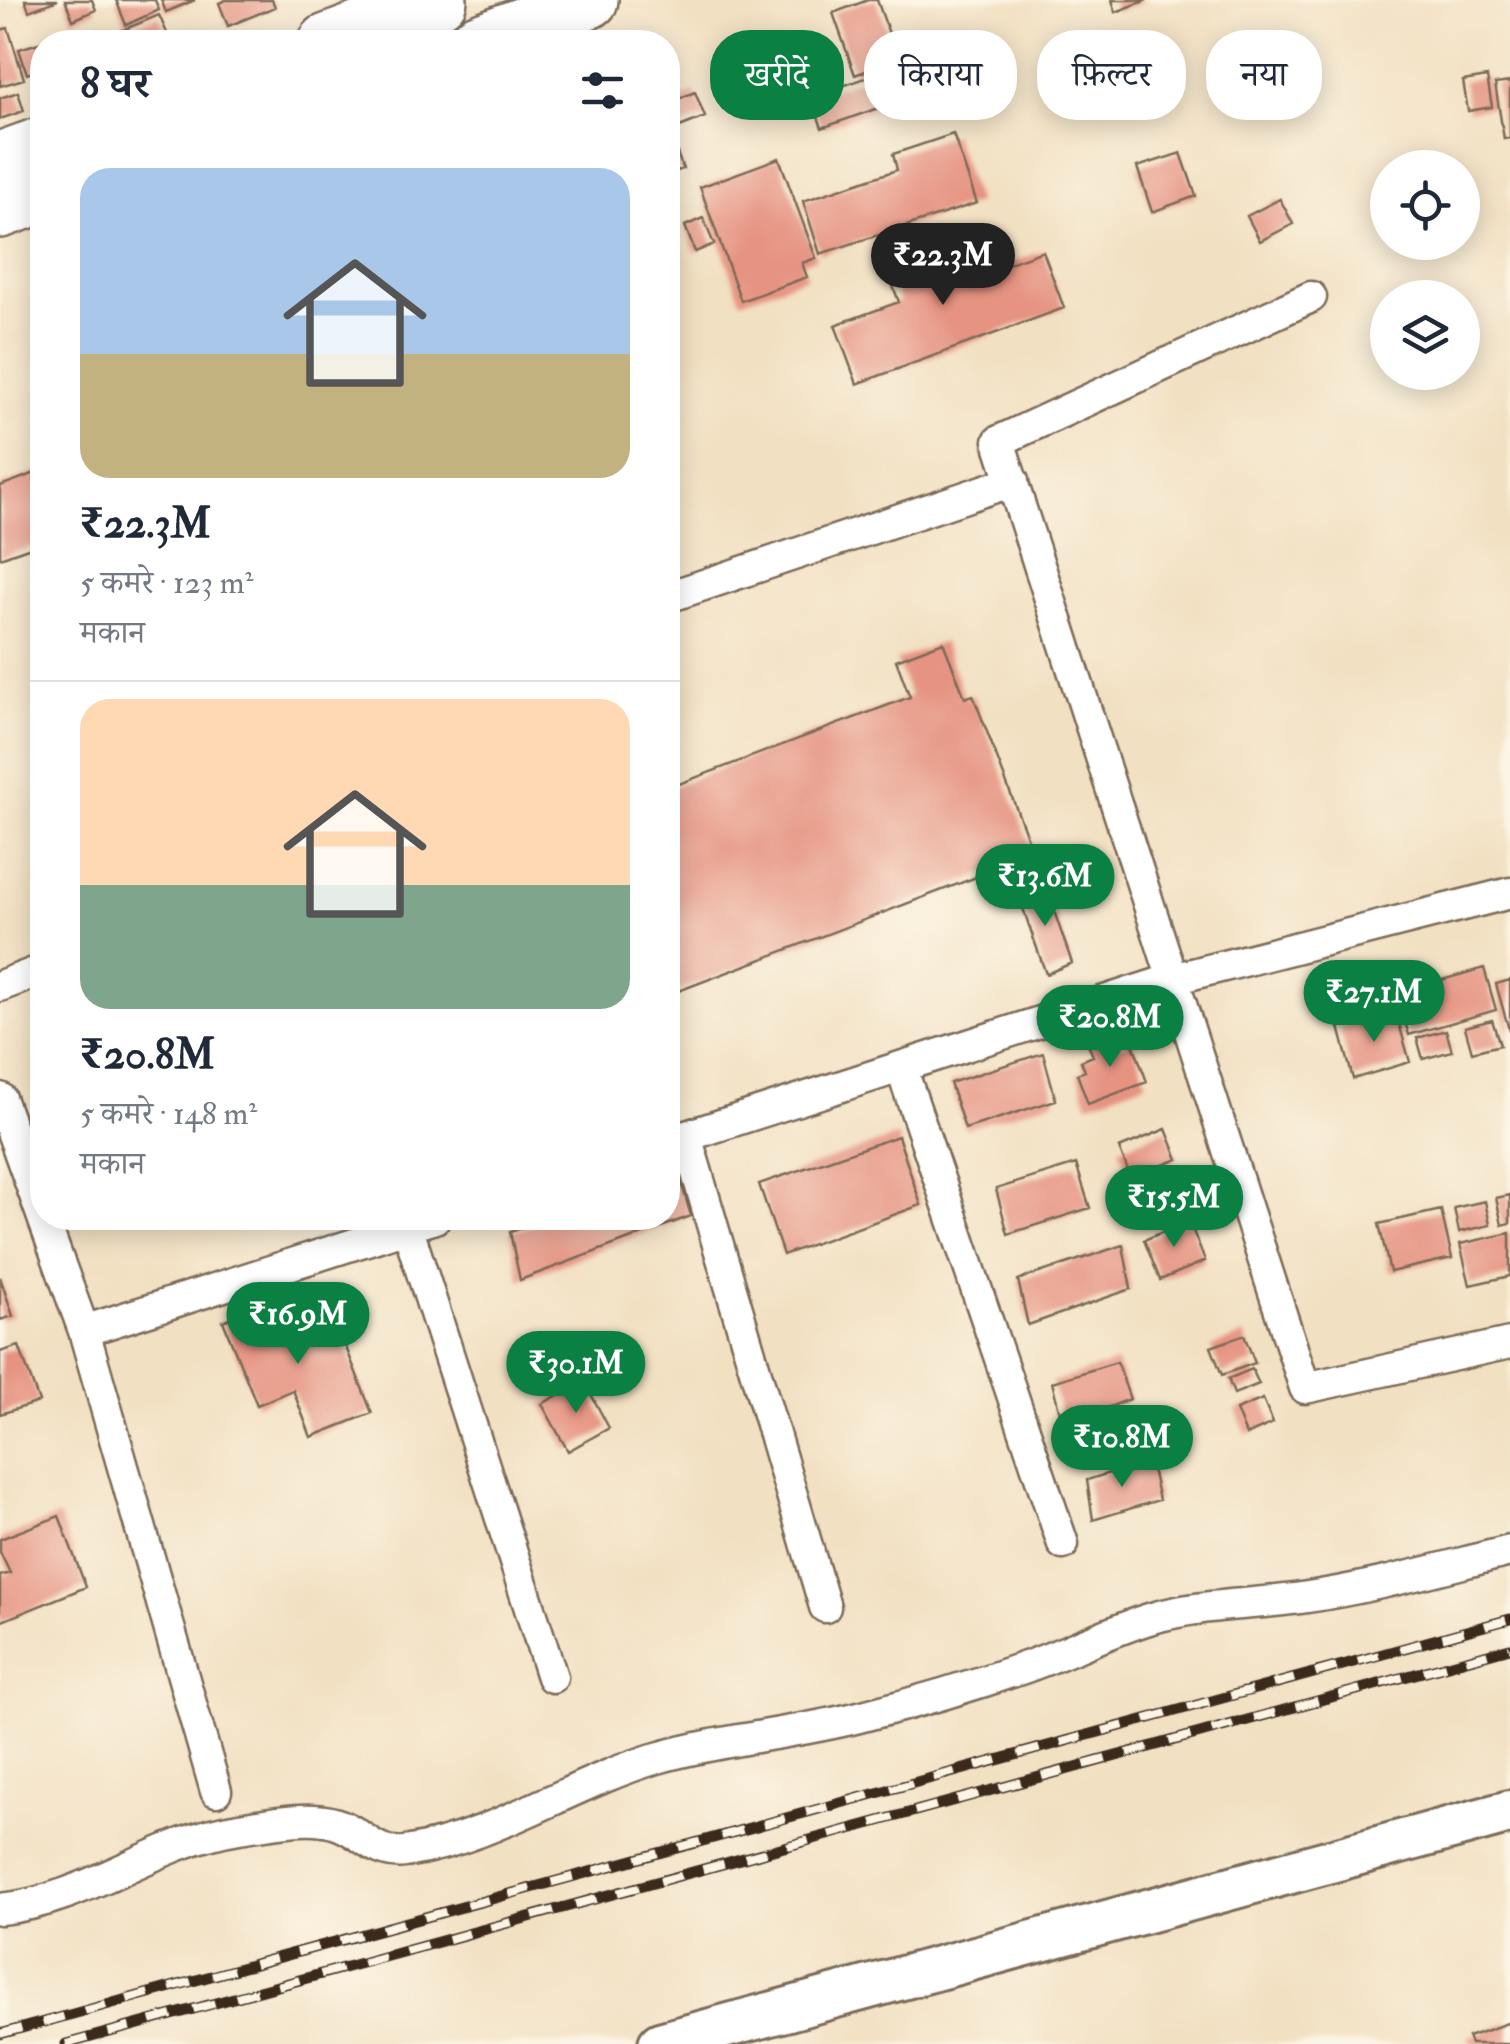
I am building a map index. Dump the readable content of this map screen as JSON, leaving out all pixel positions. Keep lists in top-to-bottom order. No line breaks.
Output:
{"page":{"chip":["खरीदें","किराया","फ़िल्टर","नया"],"heading":"8 घर","list":[{"name":"₹22.3M","note":"5 कमरे · 123 m² · मकान"},{"name":"₹20.8M","note":"5 कमरे · 148 m² · मकान"}],"price":["₹22.3M","₹13.6M","₹27.1M","₹20.8M","₹15.5M","₹16.9M","₹30.1M","₹10.8M"]}}
